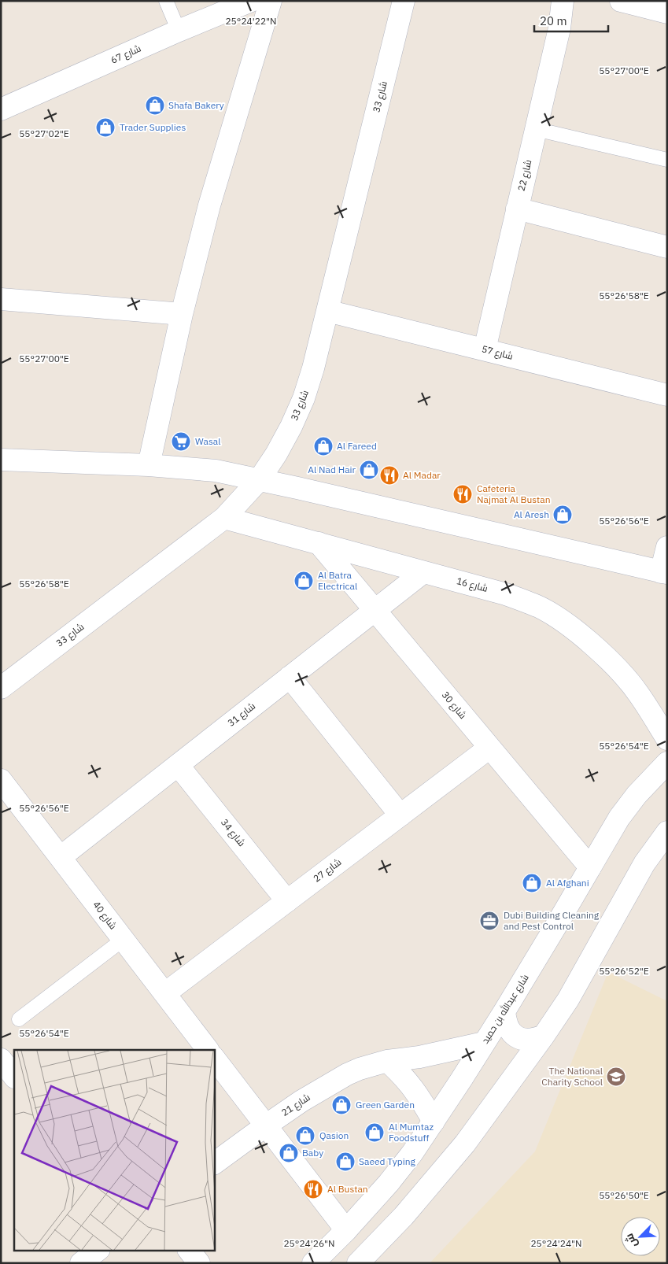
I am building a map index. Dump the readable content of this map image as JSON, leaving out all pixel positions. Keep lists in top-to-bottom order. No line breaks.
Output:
{"streets":{"street":["شارع 67","شارع 33","شارع 22","شارع 57","شارع 16","شارع 30","شارع 31","شارع 34","شارع 27","شارع 40","شارع عبدالله بن حميد","شارع 21"]},"crossings":[["شارع 33","شارع 57"],["شارع 33","شارع 16"],["شارع 22","شارع 57"],["شارع 16","شارع 30"],["شارع 16","شارع 31"],["شارع 30","شارع 31"],["شارع 30","شارع 27"],["شارع 30","شارع عبدالله بن حميد"],["شارع 31","شارع 34"],["شارع 31","شارع 40"],["شارع 34","شارع 27"],["شارع 27","شارع 40"],["شارع عبدالله بن حميد","شارع 21"]],"places":{"shop":["Shafa Bakery","Trader Supplies","Al Fareed","Al Nad Hair","Al Aresh","Al Batra Electrical","Al Afghani","Green Garden","Al Mumtaz Foodstuff","Qasion","Baby","Saeed Typing"],"supermarket":["Wasal"],"restaurant":["Al Madar","Cafeteria Najmat Al Bustan","Al Bustan"],"office":["Dubi Building Cleaning and Pest Control"],"school or university":["The National Charity School"]},"scale_bar":"20 m","north":"bottom left","coordinates":["25°24'22\"N","55°27'00\"E","55°27'02\"E","55°26'58\"E","55°26'56\"E","55°26'54\"E","55°26'52\"E","55°26'50\"E","25°24'26\"N","25°24'24\"N"]}
